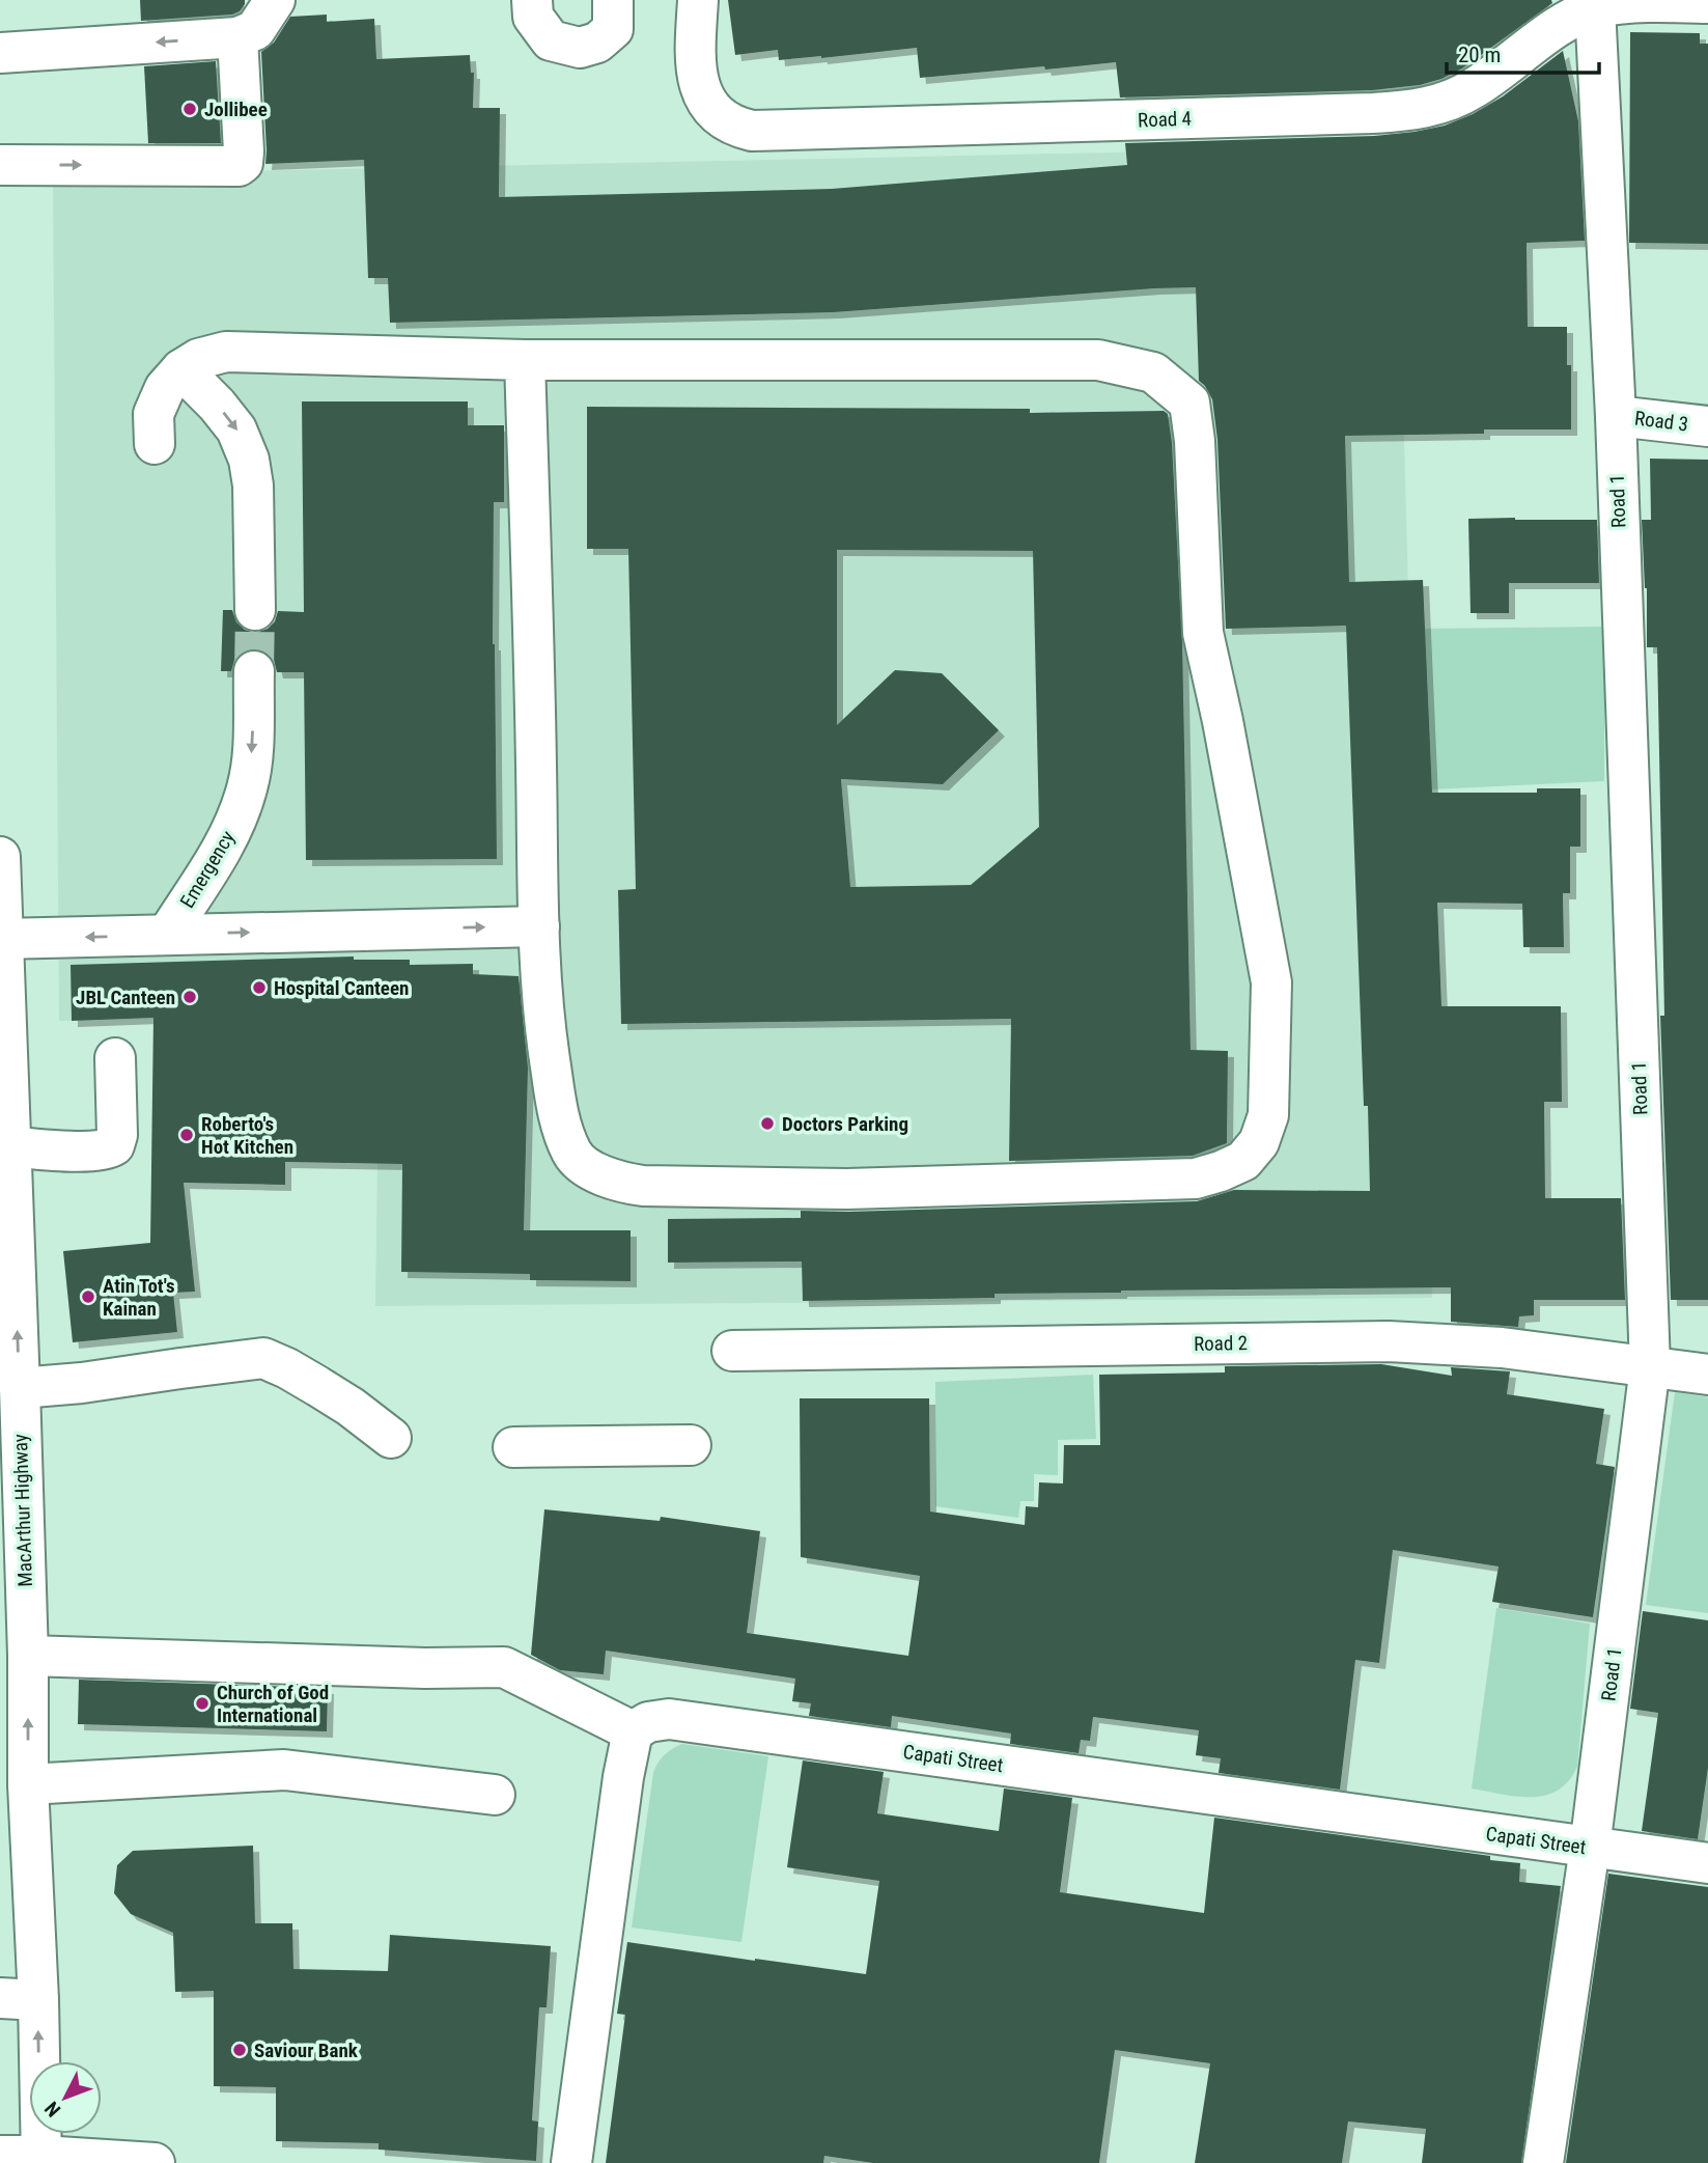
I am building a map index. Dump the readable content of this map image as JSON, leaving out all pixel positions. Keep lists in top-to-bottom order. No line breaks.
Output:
{"streets":{"main road":["Road 4","Road 3","Road 1","Emergency","Road 2","MacArthur Highway","Capati Street"]},"crossings":[["Road 4","Road 1"],["Road 3","Road 1"],["Road 1","Road 2"],["Road 1","Capati Street"]],"one_way":["MacArthur Highway"],"places":["Jollibee","Hospital Canteen","JBL Canteen","Doctors Parking","Roberto's Hot Kitchen","Atin Tot's Kainan","Church of God International","Saviour Bank"],"scale_bar":"20 m","north":"bottom left"}
